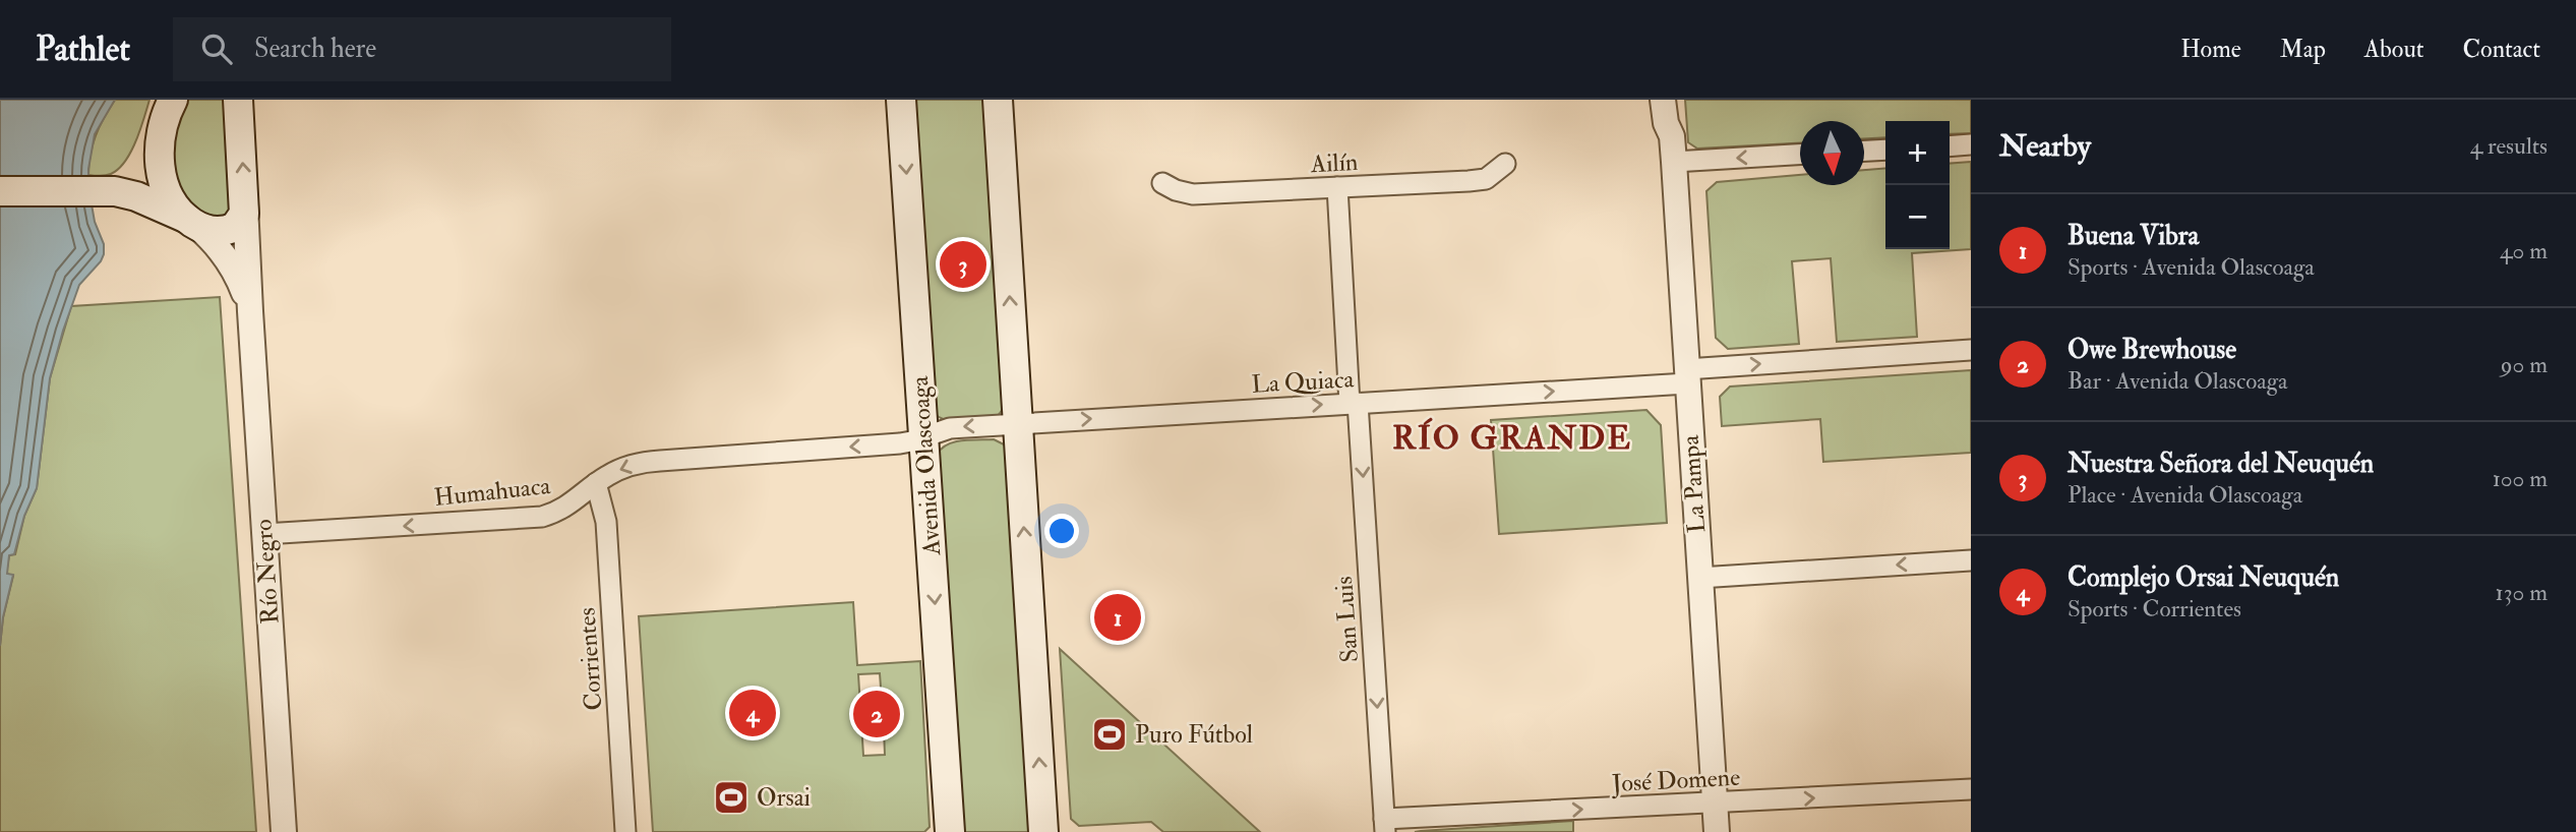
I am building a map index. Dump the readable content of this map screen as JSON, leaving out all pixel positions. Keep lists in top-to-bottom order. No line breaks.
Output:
{"streets":{"main road":["Avenida Olascoaga","Río Negro"],"street":["Ailín","La Quiaca","La Pampa","Humahuaca","San Luis","Corrientes","José Domene"]},"crossings":[["Ailín","San Luis"],["La Quiaca","Avenida Olascoaga"],["La Quiaca","La Pampa"],["La Quiaca","Humahuaca"],["La Quiaca","San Luis"],["Avenida Olascoaga","Humahuaca"],["La Pampa","José Domene"],["Humahuaca","Río Negro"],["Humahuaca","Corrientes"],["San Luis","José Domene"]],"one_way":["La Quiaca","Humahuaca","San Luis","José Domene"],"districts":["RÍO GRANDE"],"places":{"sports":["Puro Fútbol","Orsai"]},"north":"bottom","page":{"header":"Pathlet","search":"Search here","nav":["Home","Map","About","Contact"],"heading":["Nearby","4 results"],"map_buttons":["+","−"],"list":[{"mark":"1","name":"Buena Vibra","note":"Sports · Avenida Olascoaga","value":"40 m"},{"mark":"2","name":"Owe Brewhouse","note":"Bar · Avenida Olascoaga","value":"90 m"},{"mark":"3","name":"Nuestra Señora del Neuquén","note":"Place · Avenida Olascoaga","value":"100 m"},{"mark":"4","name":"Complejo Orsai Neuquén","note":"Sports · Corrientes","value":"130 m"}],"pins":["3","1","4","2"]}}
